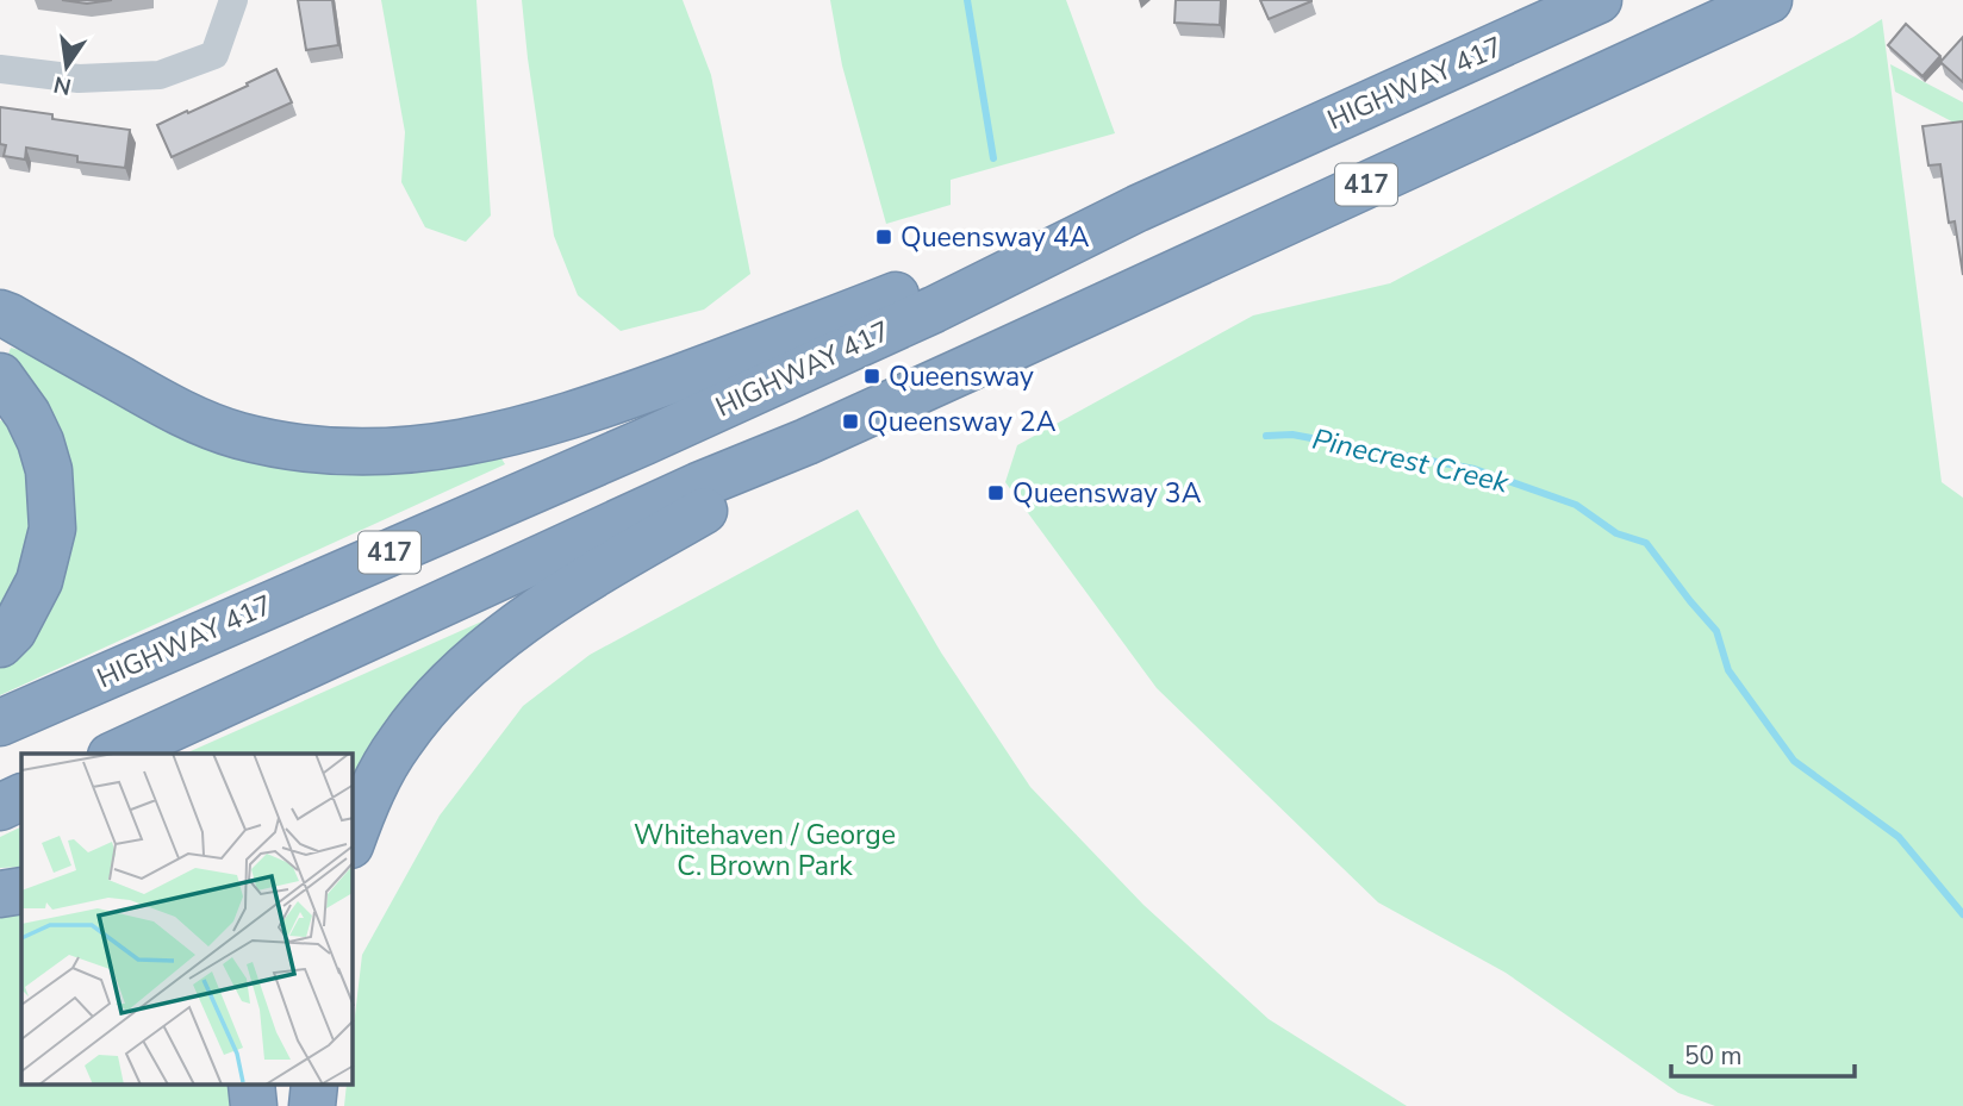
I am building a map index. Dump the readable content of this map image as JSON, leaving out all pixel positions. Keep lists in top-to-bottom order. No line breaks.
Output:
{"streets":{"highway":["HIGHWAY 417","417"]},"water":["Pinecrest Creek"],"parks":["Whitehaven / George C. Brown Park"],"places":{"transit":["Queensway 4A","Queensway","Queensway 2A","Queensway 3A"]},"scale_bar":"50 m","north":"bottom"}
